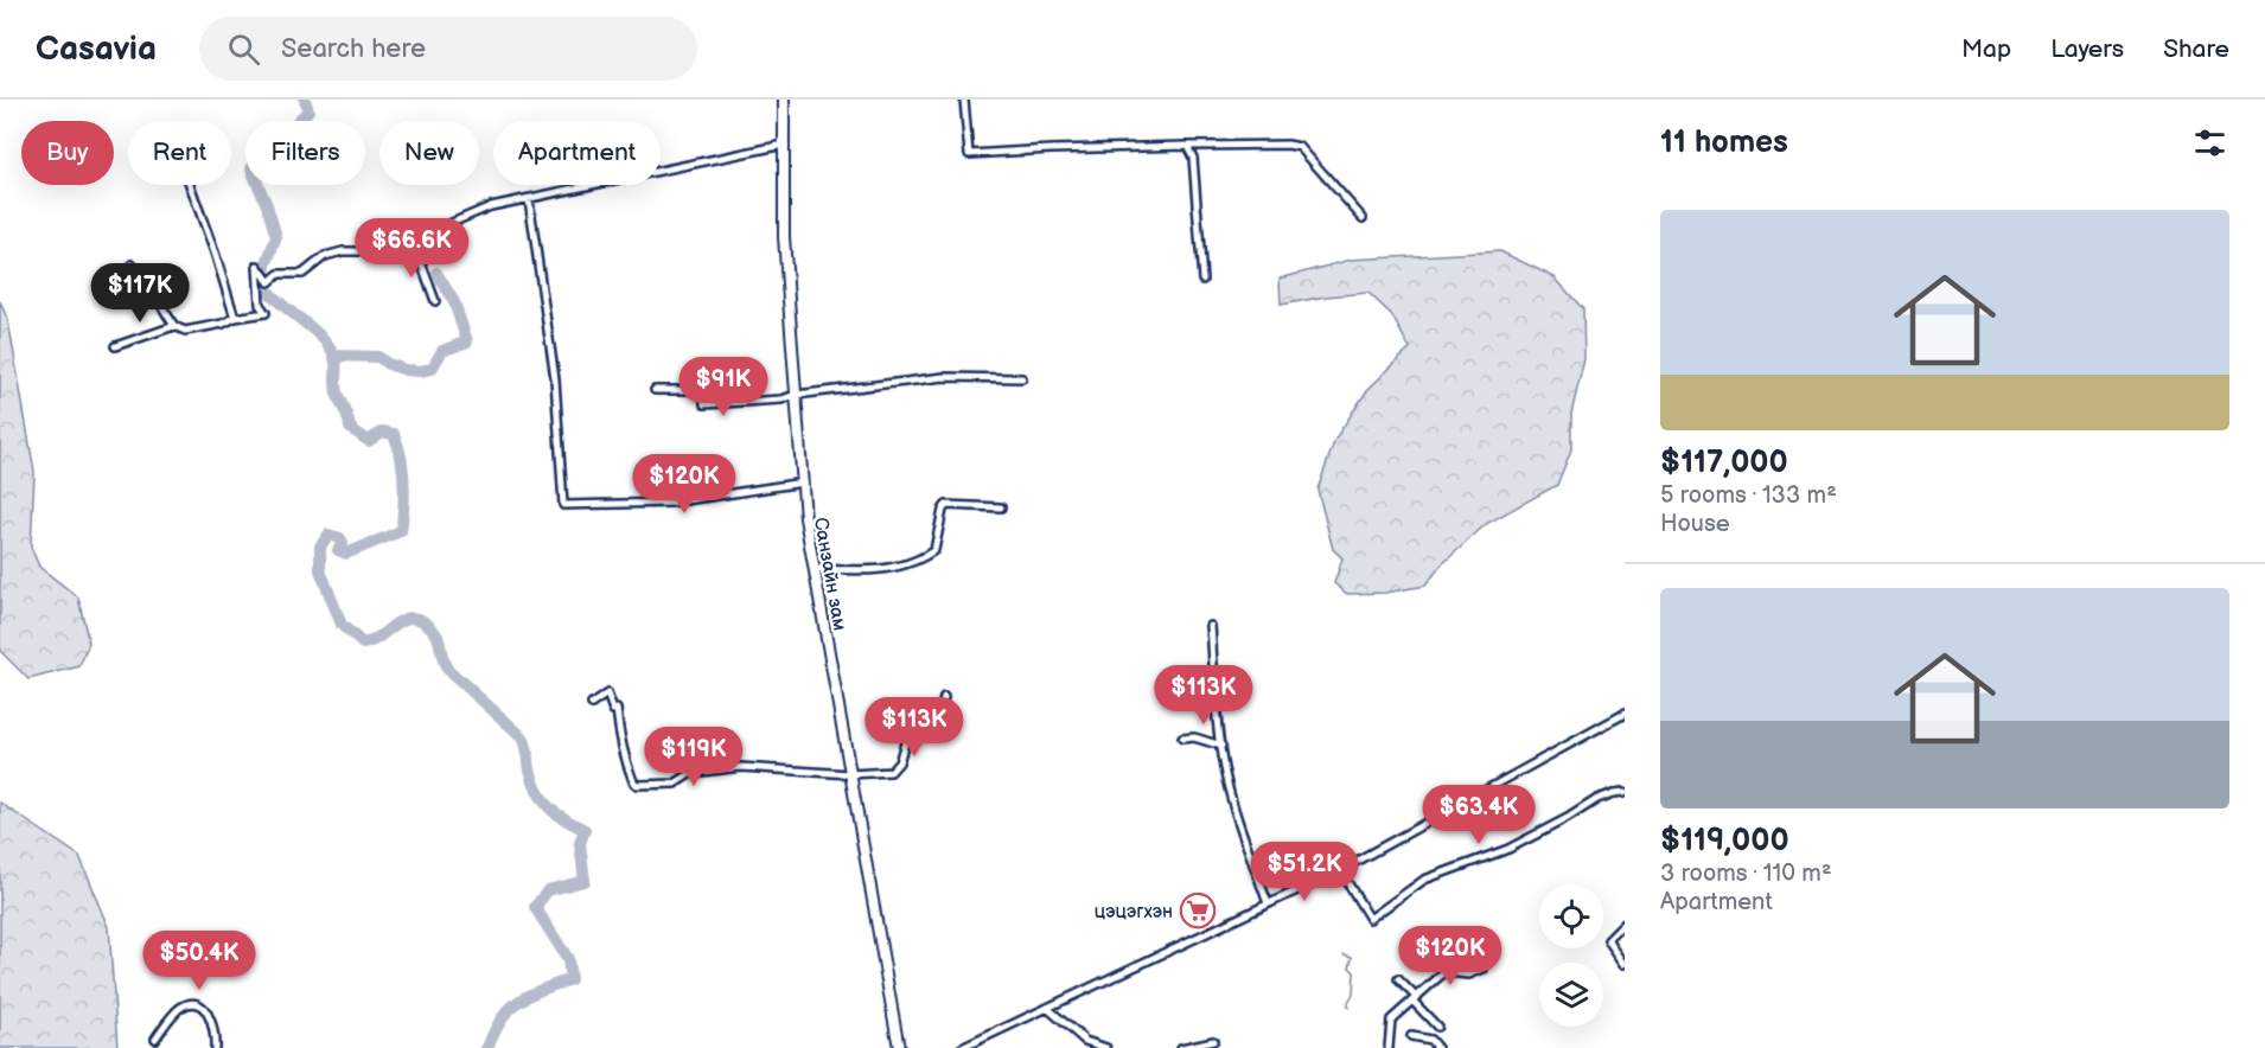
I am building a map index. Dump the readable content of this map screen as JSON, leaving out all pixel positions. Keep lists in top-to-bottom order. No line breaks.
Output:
{"streets":{"main road":["Санзайн зам"]},"places":{"supermarket":["цэцэгхэн"]},"page":{"header":"Casavia","search":"Search here","nav":["Map","Layers","Share"],"heading":"11 homes","chip":["Buy","Rent","Filters","New","Apartment"],"list":[{"name":"$117,000","note":"5 rooms · 133 m² · House"},{"name":"$119,000","note":"3 rooms · 110 m² · Apartment"}],"price":["$66.6K","$117K","$91K","$120K","$113K","$113K","$119K","$63.4K","$51.2K","$120K","$50.4K"]}}
